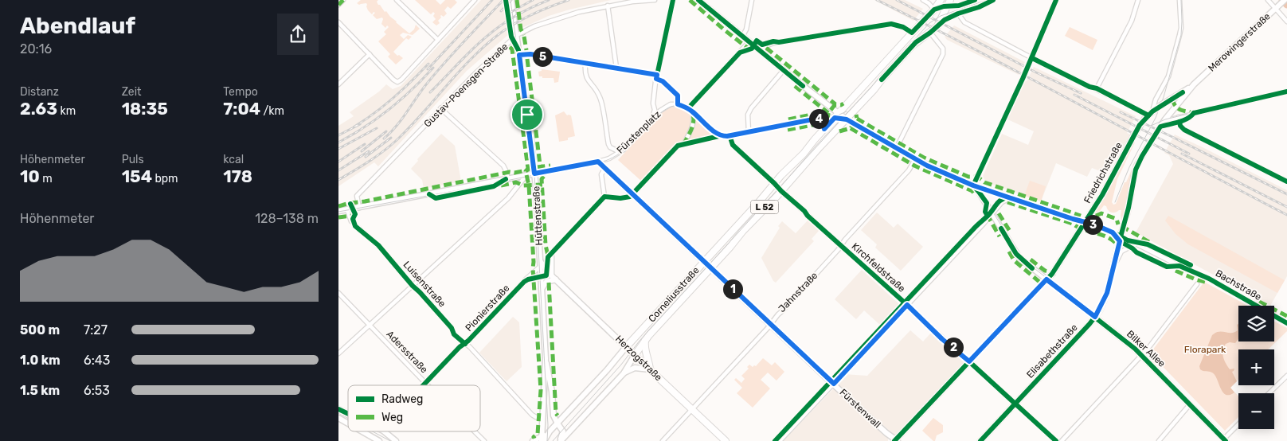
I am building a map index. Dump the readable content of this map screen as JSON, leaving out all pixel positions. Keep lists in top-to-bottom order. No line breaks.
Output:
{"streets":{"main road":["Merowingerstraße","Friedrichstraße","L 52","Hüttenstraße","Bachstraße","Corneliusstraße","Bilker Allee","Elisabethstraße","Herzogstraße","Fürstenwall"],"street":["Gustav-Poensgen-Straße","Fürstenplatz","Kirchfeldstraße","Luisenstraße","Jahnstraße","Pionierstraße","Adersstraße"]},"crossings":[["Merowingerstraße","Friedrichstraße"],["Merowingerstraße","Bachstraße"],["Merowingerstraße","Elisabethstraße"],["Gustav-Poensgen-Straße","Hüttenstraße"],["Friedrichstraße","Kirchfeldstraße"],["Friedrichstraße","Bachstraße"],["Friedrichstraße","Bilker Allee"],["Friedrichstraße","Fürstenwall"],["L 52","Hüttenstraße"],["L 52","Corneliusstraße"],["Hüttenstraße","Luisenstraße"],["Hüttenstraße","Corneliusstraße"],["Hüttenstraße","Pionierstraße"],["Hüttenstraße","Herzogstraße"],["Kirchfeldstraße","Jahnstraße"],["Kirchfeldstraße","Corneliusstraße"],["Kirchfeldstraße","Elisabethstraße"],["Luisenstraße","Pionierstraße"],["Bachstraße","Bilker Allee"],["Bachstraße","Elisabethstraße"],["Jahnstraße","Bilker Allee"],["Jahnstraße","Herzogstraße"],["Jahnstraße","Fürstenwall"],["Corneliusstraße","Bilker Allee"],["Corneliusstraße","Herzogstraße"],["Corneliusstraße","Fürstenwall"],["Pionierstraße","Adersstraße"],["Pionierstraße","Herzogstraße"],["Bilker Allee","Elisabethstraße"]],"parks":["Florapark"],"legend":["Radweg","Weg"],"page":{"heading":["Abendlauf","20:16"],"pins":["5","4","3","1","2"],"stats":[["Distanz","2.63 km"],["Zeit","18:35"],["Tempo","7:04 /km"],["Höhenmeter","10 m"],["Puls","154 bpm"],["kcal","178"]],"chart":["Höhenmeter","128–138 m"],"map_buttons":["+","−"],"list":[{"name":"500 m","note":"7:27"},{"name":"1.0 km","note":"6:43"},{"name":"1.5 km","note":"6:53"}]}}
